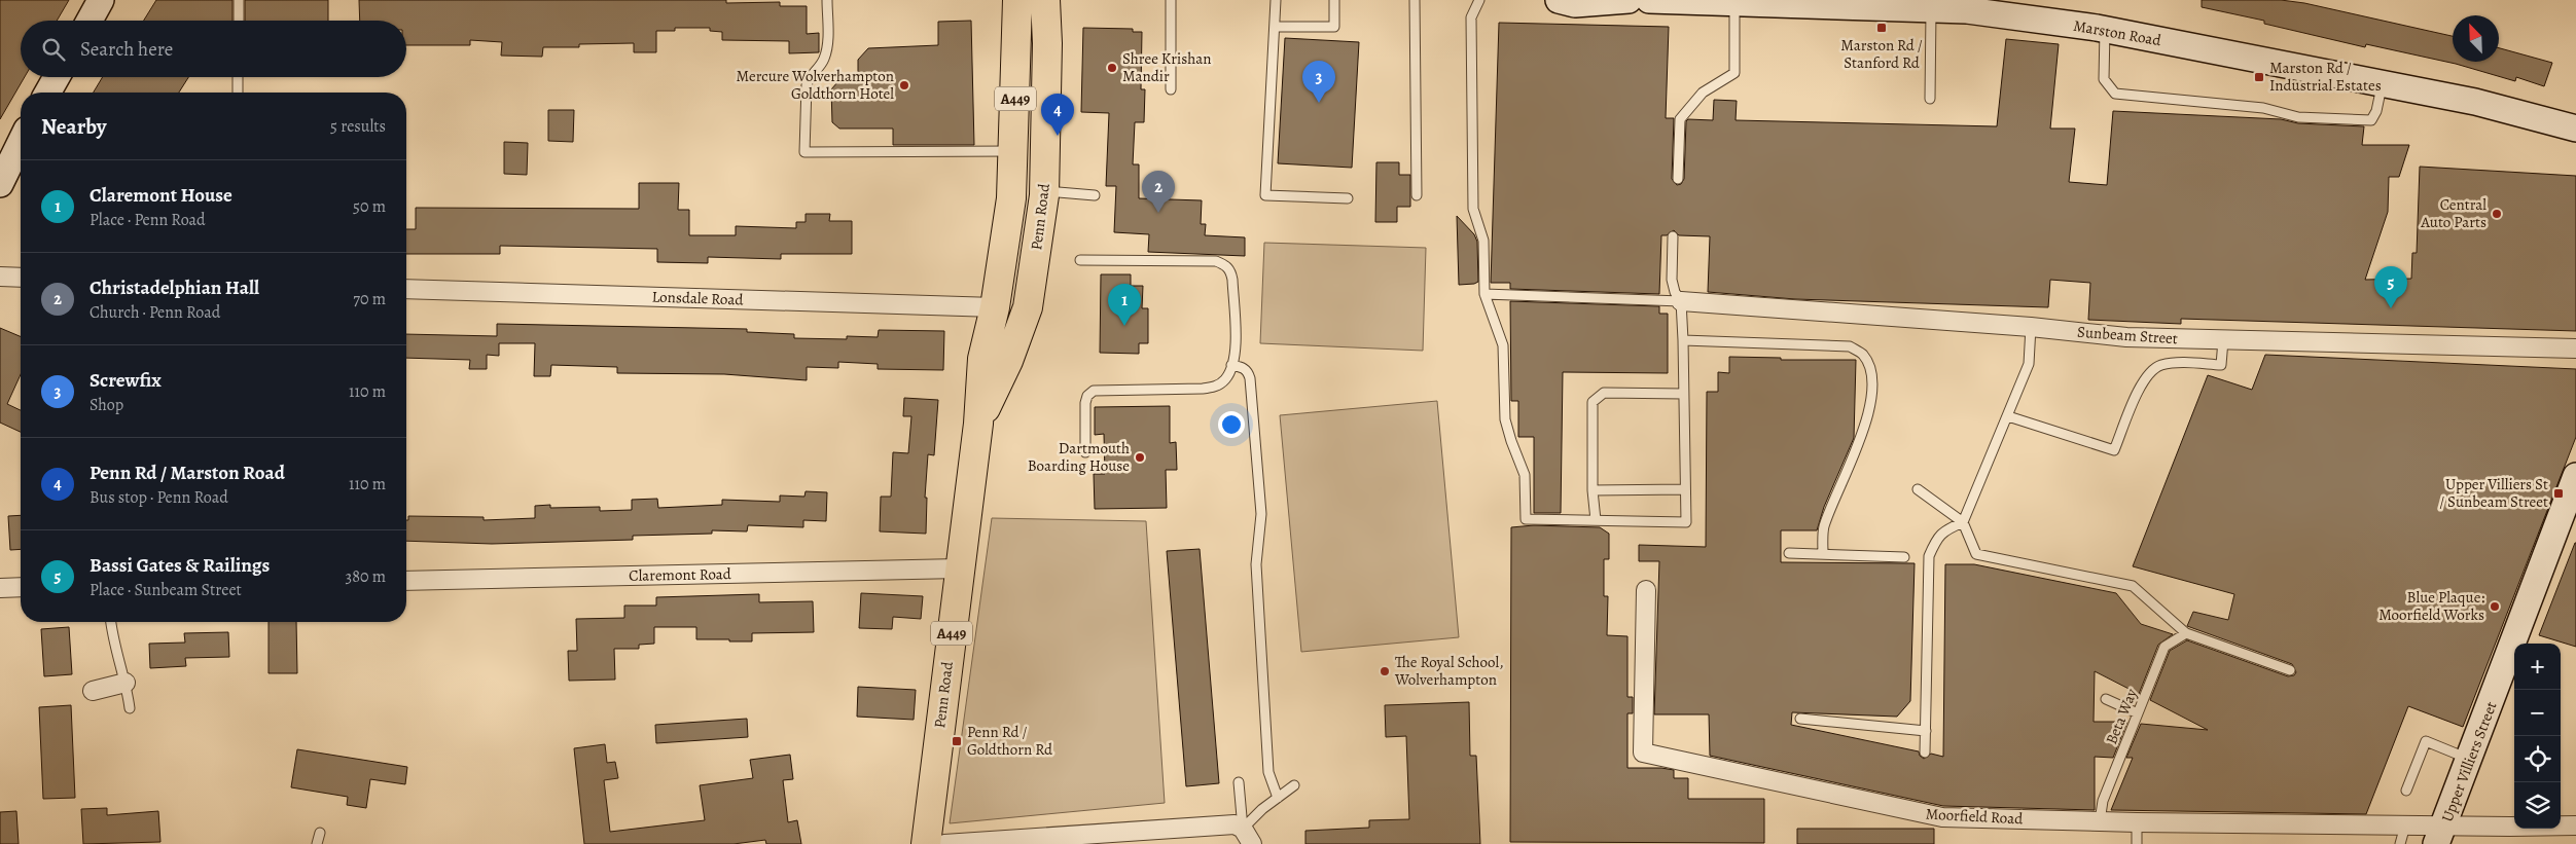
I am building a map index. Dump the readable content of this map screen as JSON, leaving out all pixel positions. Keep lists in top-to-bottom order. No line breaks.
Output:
{"streets":{"highway":["A449","Penn Road"],"street":["Marston Road","Lonsdale Road","Sunbeam Street","Claremont Road","Upper Villiers Street","Moorfield Road"],"lane":["Beta Way"]},"crossings":[["Penn Road","Lonsdale Road"],["Penn Road","Claremont Road"],["Beta Way","Moorfield Road"],["Upper Villiers Street","Moorfield Road"]],"places":{"transit":["Marston Rd / Stanford Rd","Marston Rd / Industrial Estates","Upper Villiers St / Sunbeam Street","Penn Rd / Goldthorn Rd"],"other":["Shree Krishan Mandir","Mercure Wolverhampton Goldthorn Hotel","Central Auto Parts","Dartmouth Boarding House","Blue Plaque: Moorfield Works","The Royal School, Wolverhampton"]},"north":"top left","page":{"search":"Search here","pins":["3","4","2","5","1"],"heading":["Nearby","5 results"],"list":[{"mark":"1","name":"Claremont House","note":"Place · Penn Road","value":"50 m"},{"mark":"2","name":"Christadelphian Hall","note":"Church · Penn Road","value":"70 m"},{"mark":"3","name":"Screwfix","note":"Shop","value":"110 m"},{"mark":"4","name":"Penn Rd / Marston Road","note":"Bus stop · Penn Road","value":"110 m"},{"mark":"5","name":"Bassi Gates & Railings","note":"Place · Sunbeam Street","value":"380 m"}],"map_buttons":["+","−"]}}
